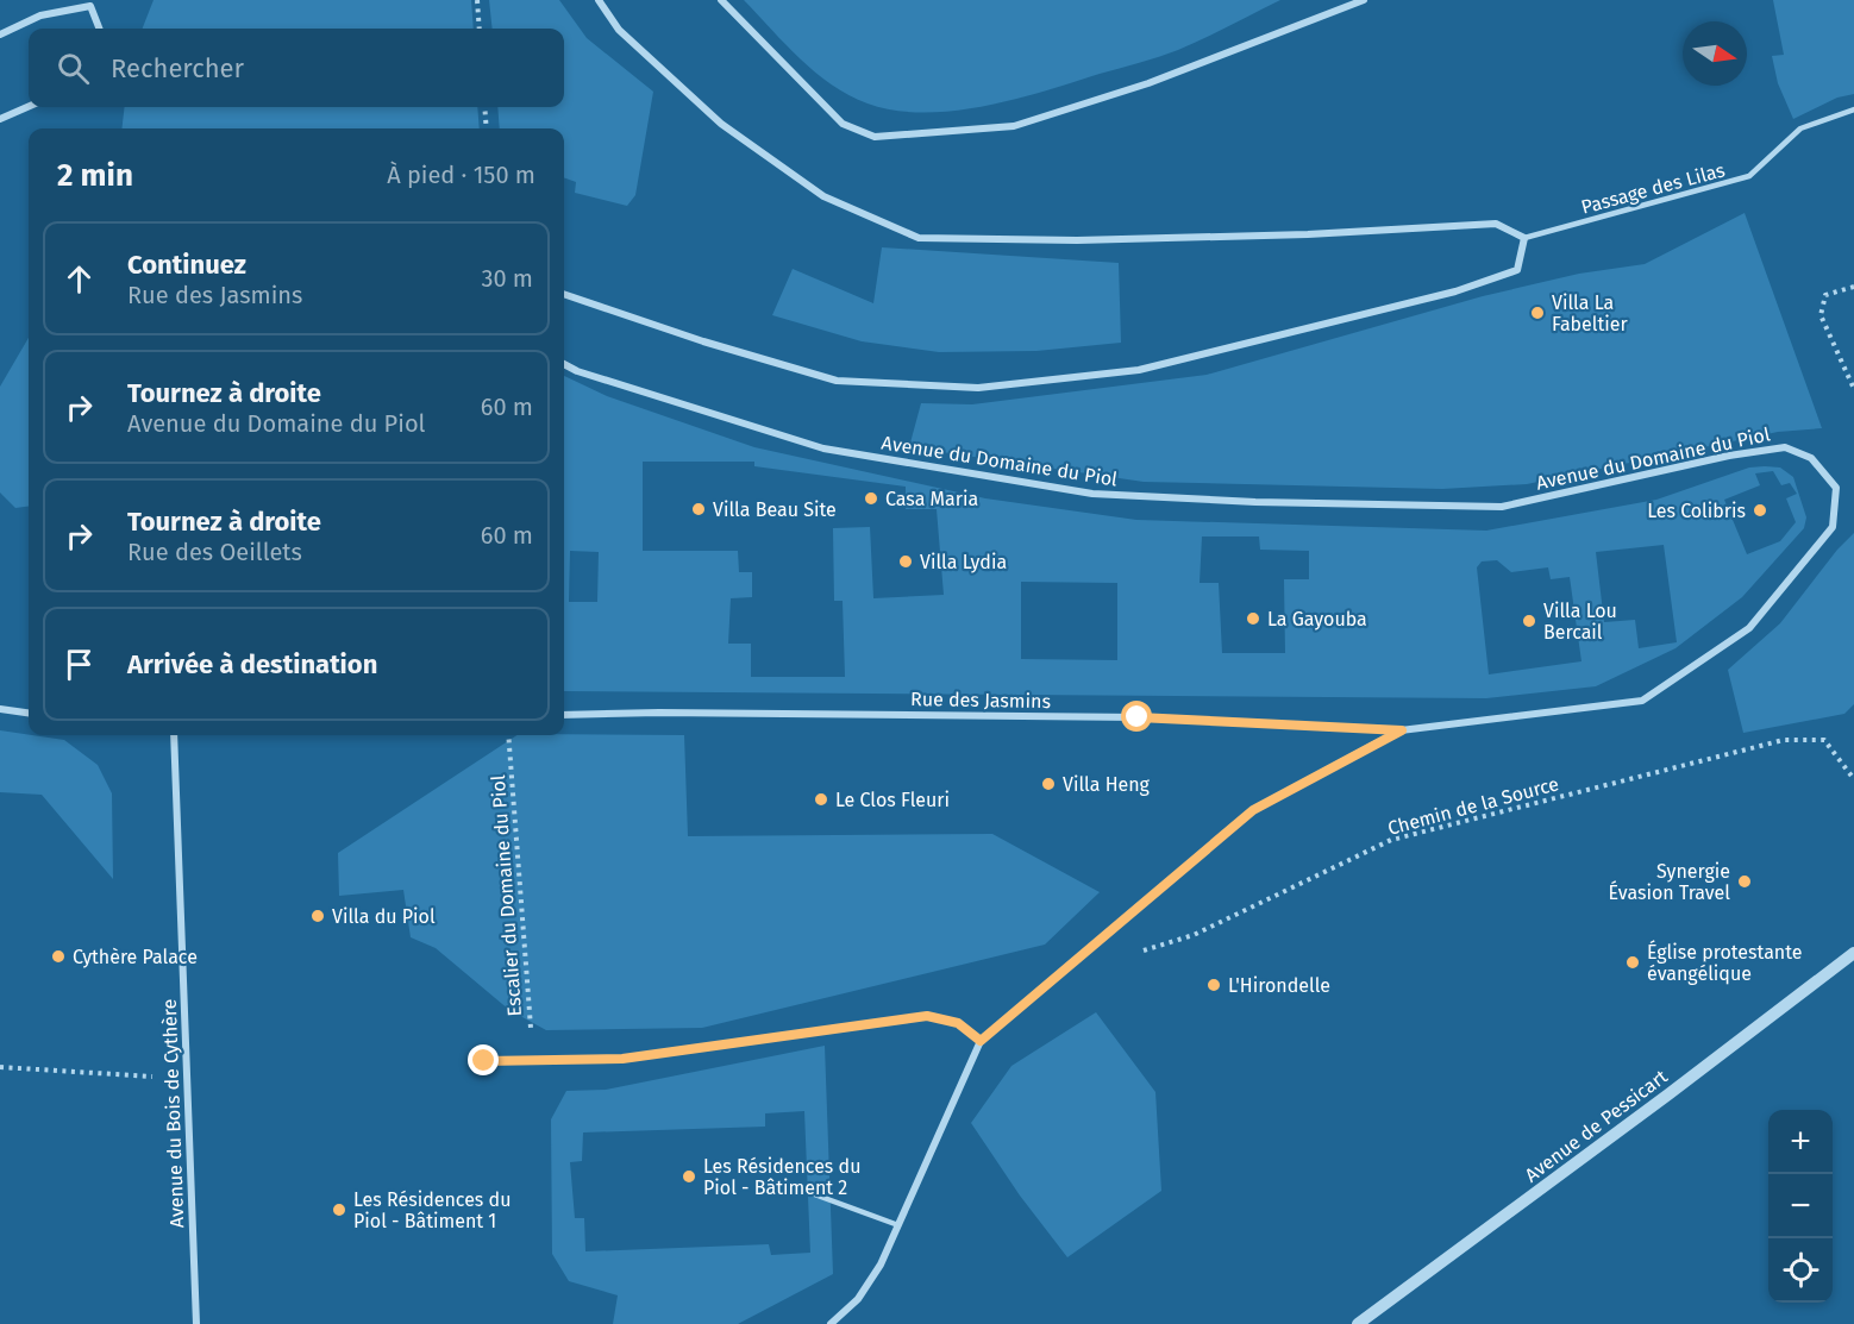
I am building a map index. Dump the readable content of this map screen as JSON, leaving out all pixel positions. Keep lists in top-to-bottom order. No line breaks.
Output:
{"streets":{"street":["Avenue du Domaine du Piol","Rue des Jasmins","Avenue du Bois de Cythère","Avenue de Pessicart"],"lane":["Passage des Lilas"],"path":["Chemin de la Source","Escalier du Domaine du Piol"]},"crossings":[["Avenue du Domaine du Piol","Rue des Jasmins"]],"places":["Villa La Fabeltier","Casa Maria","Villa Beau Site","Les Colibris","Villa Lydia","La Gayouba","Villa Lou Bercail","Villa Heng","Le Clos Fleuri","Synergie Évasion Travel","Villa du Piol","Cythère Palace","Église protestante évangélique","L'Hirondelle","Les Résidences du Piol - Bâtiment 2","Les Résidences du Piol - Bâtiment 1"],"north":"right","page":{"search":"Rechercher","heading":["2 min","À pied · 150 m"],"list":[["Continuez","Rue des Jasmins","30 m"],["Tournez à droite","Avenue du Domaine du Piol","60 m"],["Tournez à droite","Rue des Oeillets","60 m"],"Arrivée à destination"],"map_buttons":["+","−"]}}
